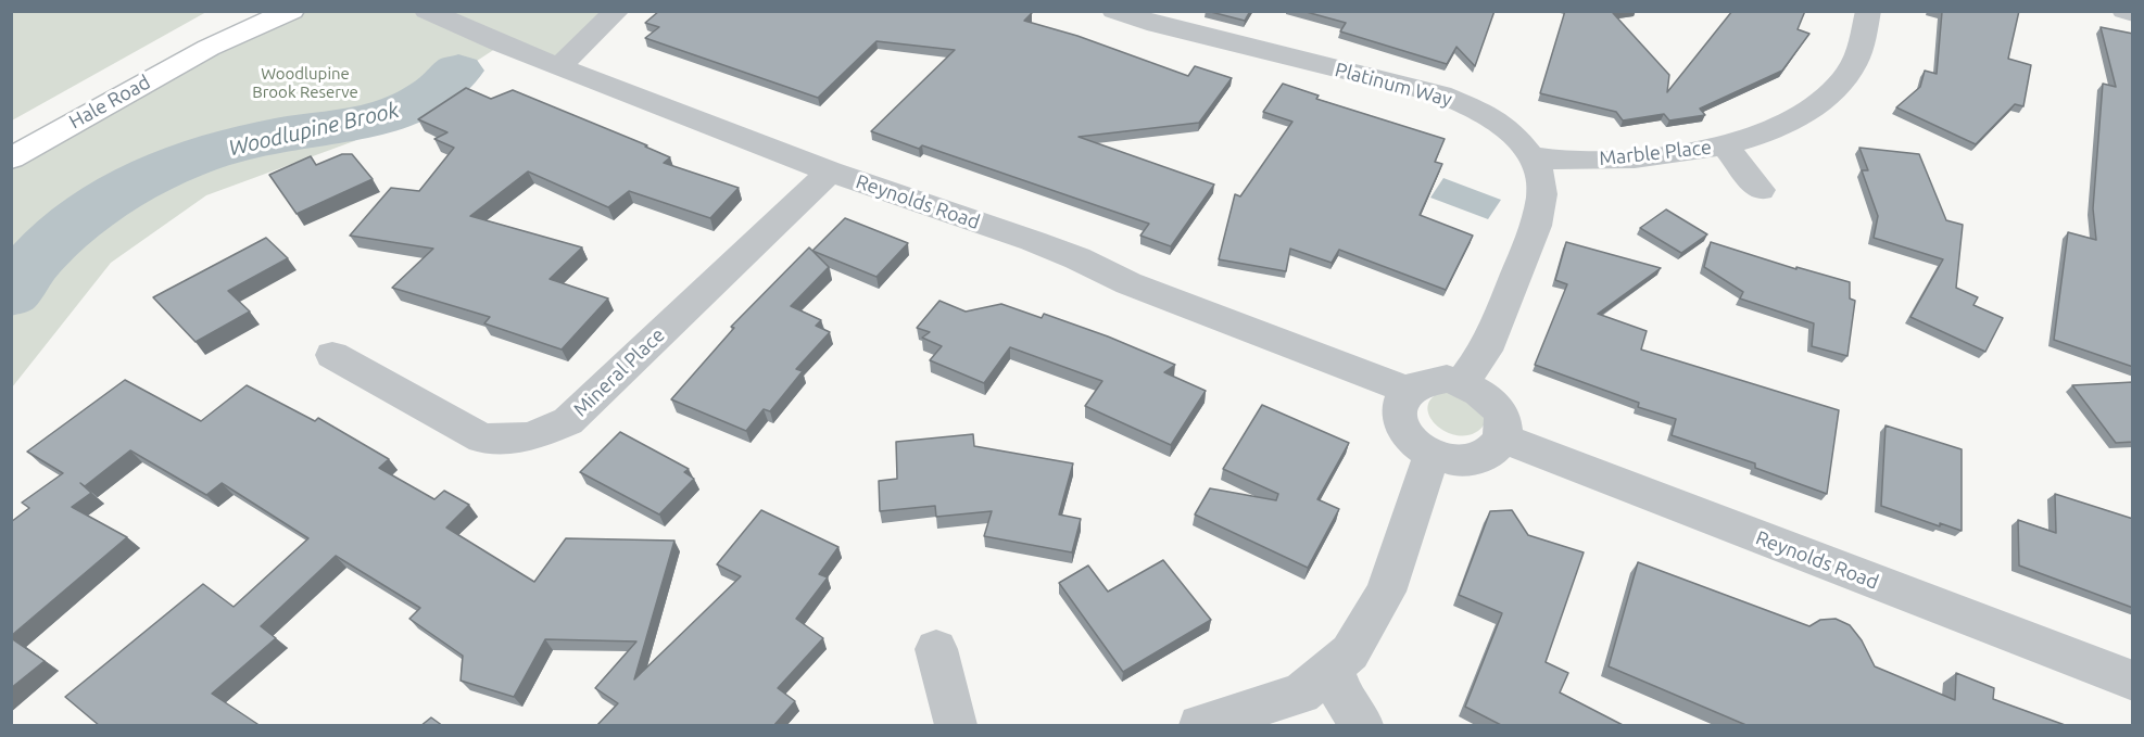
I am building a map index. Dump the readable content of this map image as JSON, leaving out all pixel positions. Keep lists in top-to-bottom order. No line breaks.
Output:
{"streets":{"main road":["Hale Road"],"street":["Platinum Way","Marble Place","Reynolds Road","Mineral Place"]},"crossings":[["Platinum Way","Marble Place"],["Platinum Way","Reynolds Road"],["Reynolds Road","Mineral Place"]],"water":["Woodlupine Brook"],"parks":["Woodlupine Brook Reserve"]}
